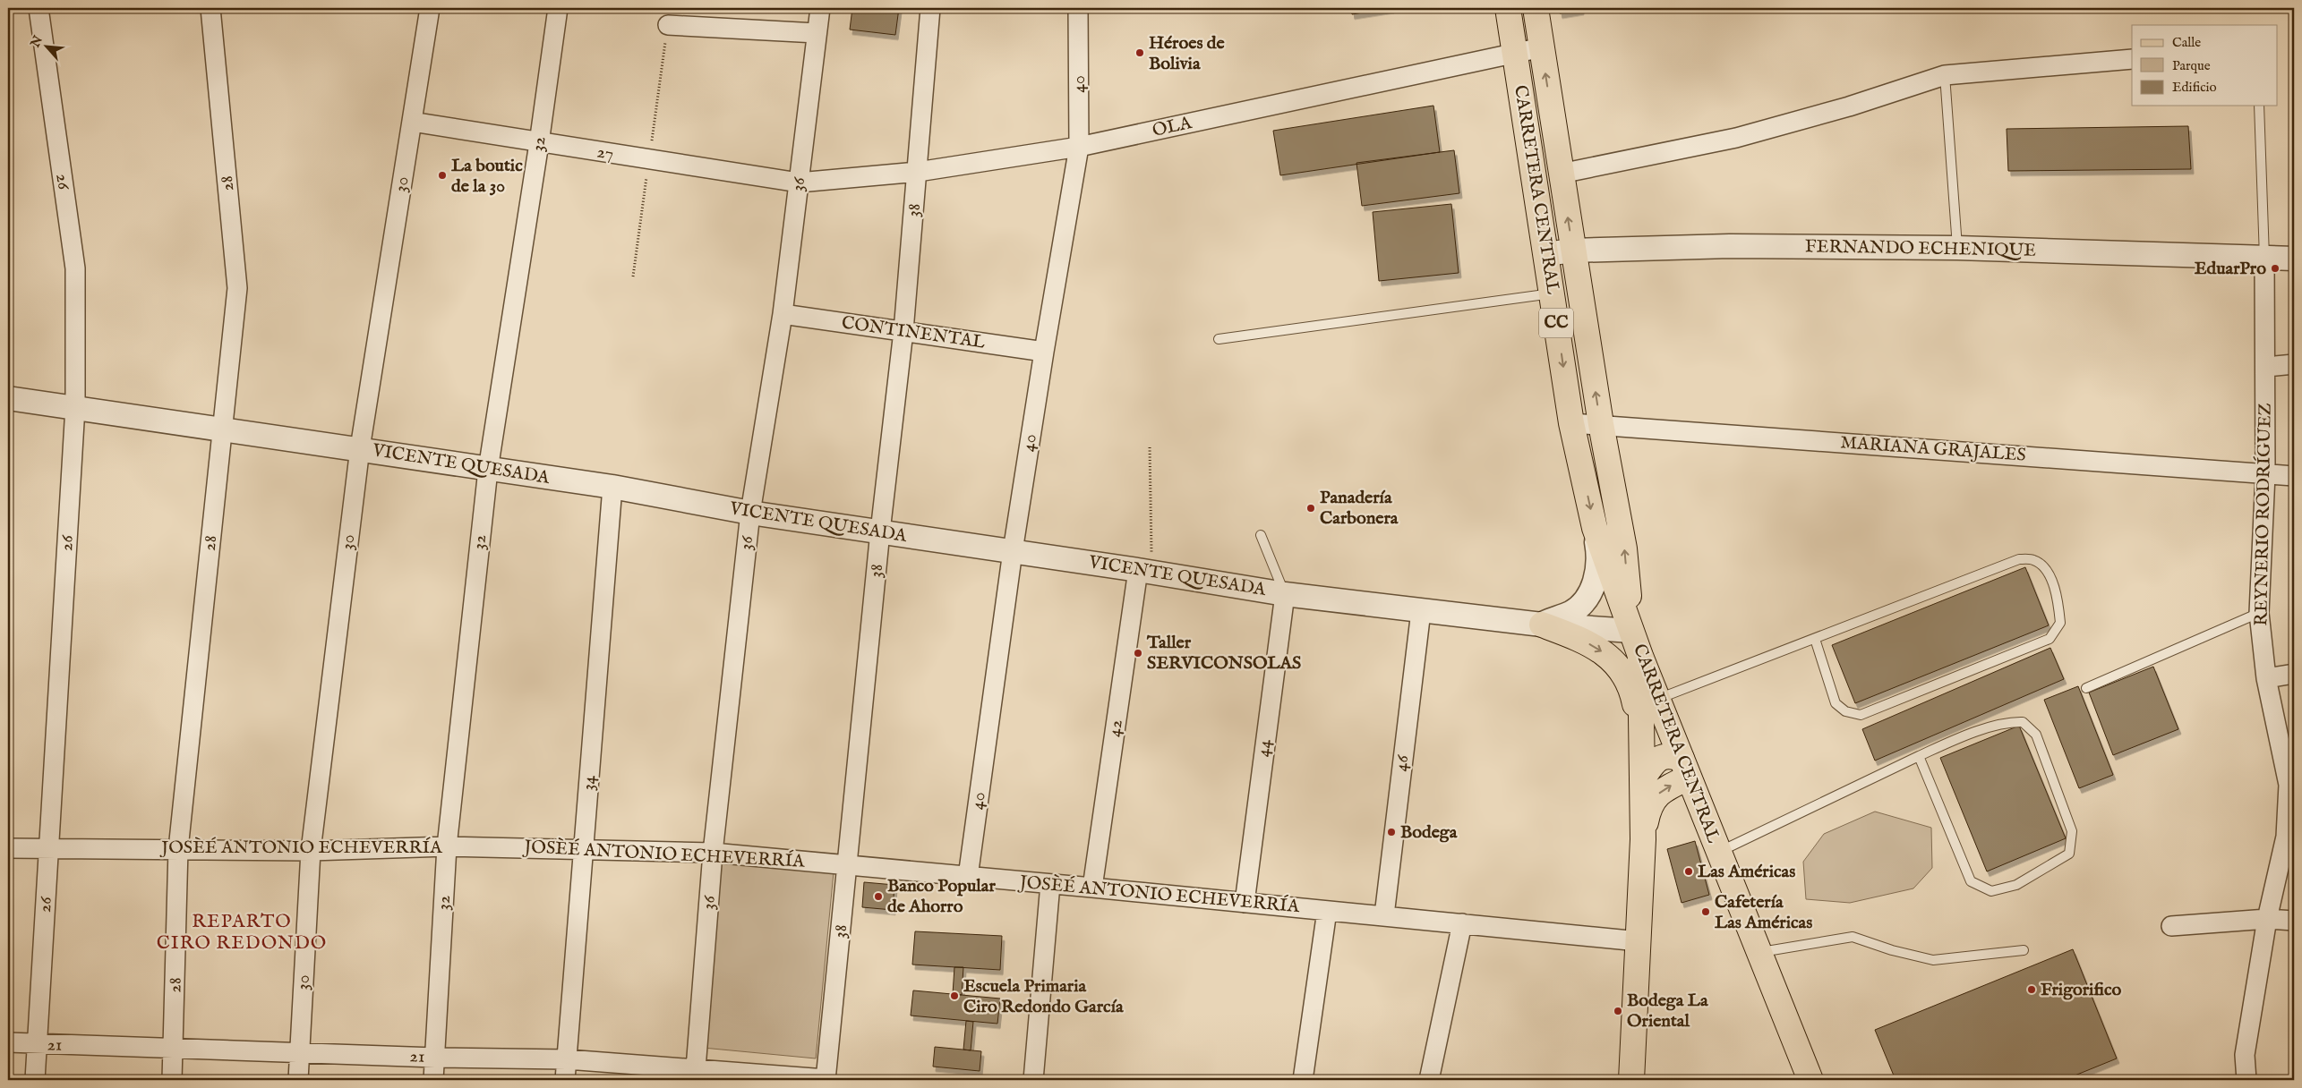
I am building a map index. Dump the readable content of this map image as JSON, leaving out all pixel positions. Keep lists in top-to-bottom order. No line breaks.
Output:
{"streets":{"main road":["CARRETERA CENTRAL","CC"],"street":["40","OLA","32","27","26","28","30","36","38","FERNANDO ECHENIQUE","CONTINENTAL","MARIANA GRAJALES","VICENTE QUESADA","REYNERIO RODRÍGUEZ","42","44","46","34","JOSÈÉ ANTONIO ECHEVERRÍA","21"]},"crossings":[["40","OLA"],["40","CONTINENTAL"],["40","VICENTE QUESADA"],["40","JOSÈÉ ANTONIO ECHEVERRÍA"],["OLA","27"],["OLA","36"],["OLA","CARRETERA CENTRAL"],["OLA","38"],["32","27"],["32","VICENTE QUESADA"],["32","JOSÈÉ ANTONIO ECHEVERRÍA"],["32","21"],["27","30"],["27","36"],["26","VICENTE QUESADA"],["26","JOSÈÉ ANTONIO ECHEVERRÍA"],["26","21"],["28","VICENTE QUESADA"],["28","JOSÈÉ ANTONIO ECHEVERRÍA"],["28","21"],["30","VICENTE QUESADA"],["30","JOSÈÉ ANTONIO ECHEVERRÍA"],["30","21"],["36","CONTINENTAL"],["36","VICENTE QUESADA"],["36","JOSÈÉ ANTONIO ECHEVERRÍA"],["36","21"],["CARRETERA CENTRAL","FERNANDO ECHENIQUE"],["CARRETERA CENTRAL","MARIANA GRAJALES"],["CARRETERA CENTRAL","VICENTE QUESADA"],["38","CONTINENTAL"],["38","VICENTE QUESADA"],["38","JOSÈÉ ANTONIO ECHEVERRÍA"],["38","21"],["FERNANDO ECHENIQUE","REYNERIO RODRÍGUEZ"],["MARIANA GRAJALES","REYNERIO RODRÍGUEZ"],["VICENTE QUESADA","42"],["VICENTE QUESADA","44"],["VICENTE QUESADA","46"],["VICENTE QUESADA","34"],["42","JOSÈÉ ANTONIO ECHEVERRÍA"],["44","JOSÈÉ ANTONIO ECHEVERRÍA"],["46","JOSÈÉ ANTONIO ECHEVERRÍA"],["34","JOSÈÉ ANTONIO ECHEVERRÍA"],["34","21"]],"districts":["REPARTO CIRO REDONDO"],"places":["Héroes de Bolivia","La boutic de la 30","EduarPro","Panadería Carbonera","Taller SERVICONSOLAS","Bodega","Las Américas","Banco Popular de Ahorro","Cafetería Las Américas","Frigorifico","Escuela Primaria Ciro Redondo García","Bodega La Oriental"],"legend":["Calle","Parque","Edificio"],"north":"top left"}
